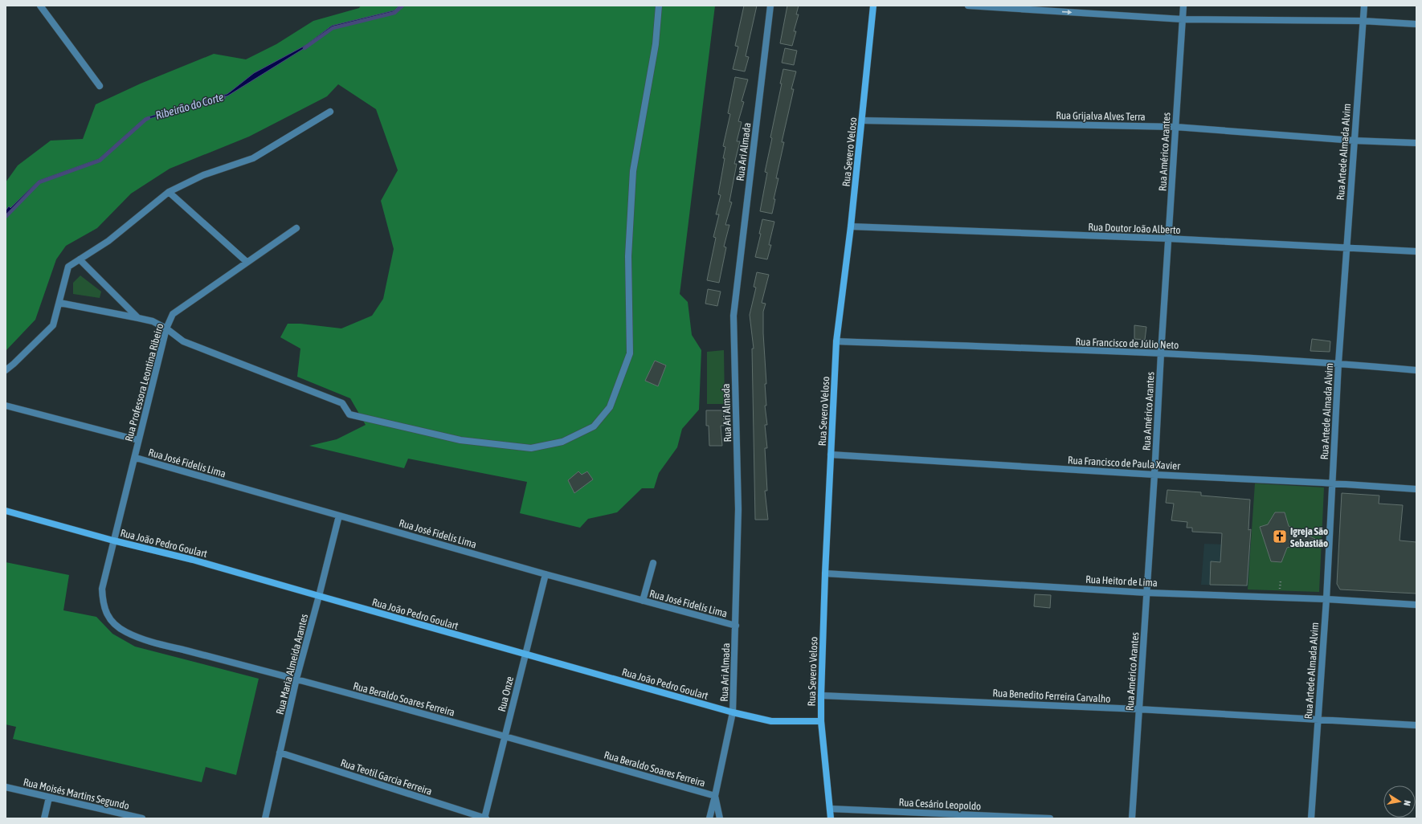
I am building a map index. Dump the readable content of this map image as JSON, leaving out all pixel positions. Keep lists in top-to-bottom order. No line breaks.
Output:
{"streets":{"street":["Rua Grijalva Alves Terra","Rua Ari Almada","Rua Severo Veloso","Rua Américo Arantes","Rua Artede Almada Alvim","Rua Doutor João Alberto","Rua Francisco de Júlio Neto","Rua Professora Leontina Ribeiro","Rua José Fidelis Lima","Rua Francisco de Paula Xavier","Rua João Pedro Goulart","Rua Heitor de Lima","Rua Maria Almeida Arantes","Rua Onze","Rua Benedito Ferreira Carvalho","Rua Beraldo Soares Ferreira","Rua Teotil Garcia Ferreira","Rua Moisés Martins Segundo","Rua Cesário Leopoldo"]},"crossings":[["Rua Grijalva Alves Terra","Rua Severo Veloso"],["Rua Grijalva Alves Terra","Rua Américo Arantes"],["Rua Grijalva Alves Terra","Rua Artede Almada Alvim"],["Rua Ari Almada","Rua José Fidelis Lima"],["Rua Ari Almada","Rua João Pedro Goulart"],["Rua Ari Almada","Rua Beraldo Soares Ferreira"],["Rua Severo Veloso","Rua Doutor João Alberto"],["Rua Severo Veloso","Rua Francisco de Júlio Neto"],["Rua Severo Veloso","Rua Francisco de Paula Xavier"],["Rua Severo Veloso","Rua João Pedro Goulart"],["Rua Severo Veloso","Rua Heitor de Lima"],["Rua Severo Veloso","Rua Benedito Ferreira Carvalho"],["Rua Severo Veloso","Rua Cesário Leopoldo"],["Rua Américo Arantes","Rua Doutor João Alberto"],["Rua Américo Arantes","Rua Francisco de Júlio Neto"],["Rua Américo Arantes","Rua Francisco de Paula Xavier"],["Rua Américo Arantes","Rua Heitor de Lima"],["Rua Américo Arantes","Rua Benedito Ferreira Carvalho"],["Rua Artede Almada Alvim","Rua Doutor João Alberto"],["Rua Artede Almada Alvim","Rua Francisco de Júlio Neto"],["Rua Artede Almada Alvim","Rua Francisco de Paula Xavier"],["Rua Artede Almada Alvim","Rua Heitor de Lima"],["Rua Artede Almada Alvim","Rua Benedito Ferreira Carvalho"],["Rua Professora Leontina Ribeiro","Rua José Fidelis Lima"],["Rua Professora Leontina Ribeiro","Rua João Pedro Goulart"],["Rua Professora Leontina Ribeiro","Rua Beraldo Soares Ferreira"],["Rua José Fidelis Lima","Rua Maria Almeida Arantes"],["Rua José Fidelis Lima","Rua Onze"],["Rua João Pedro Goulart","Rua Maria Almeida Arantes"],["Rua João Pedro Goulart","Rua Onze"],["Rua Maria Almeida Arantes","Rua Beraldo Soares Ferreira"],["Rua Maria Almeida Arantes","Rua Teotil Garcia Ferreira"],["Rua Onze","Rua Beraldo Soares Ferreira"],["Rua Onze","Rua Teotil Garcia Ferreira"]],"water":["Ribeirão do Corte"],"places":{"church":["Igreja São Sebastião"]},"north":"right"}
